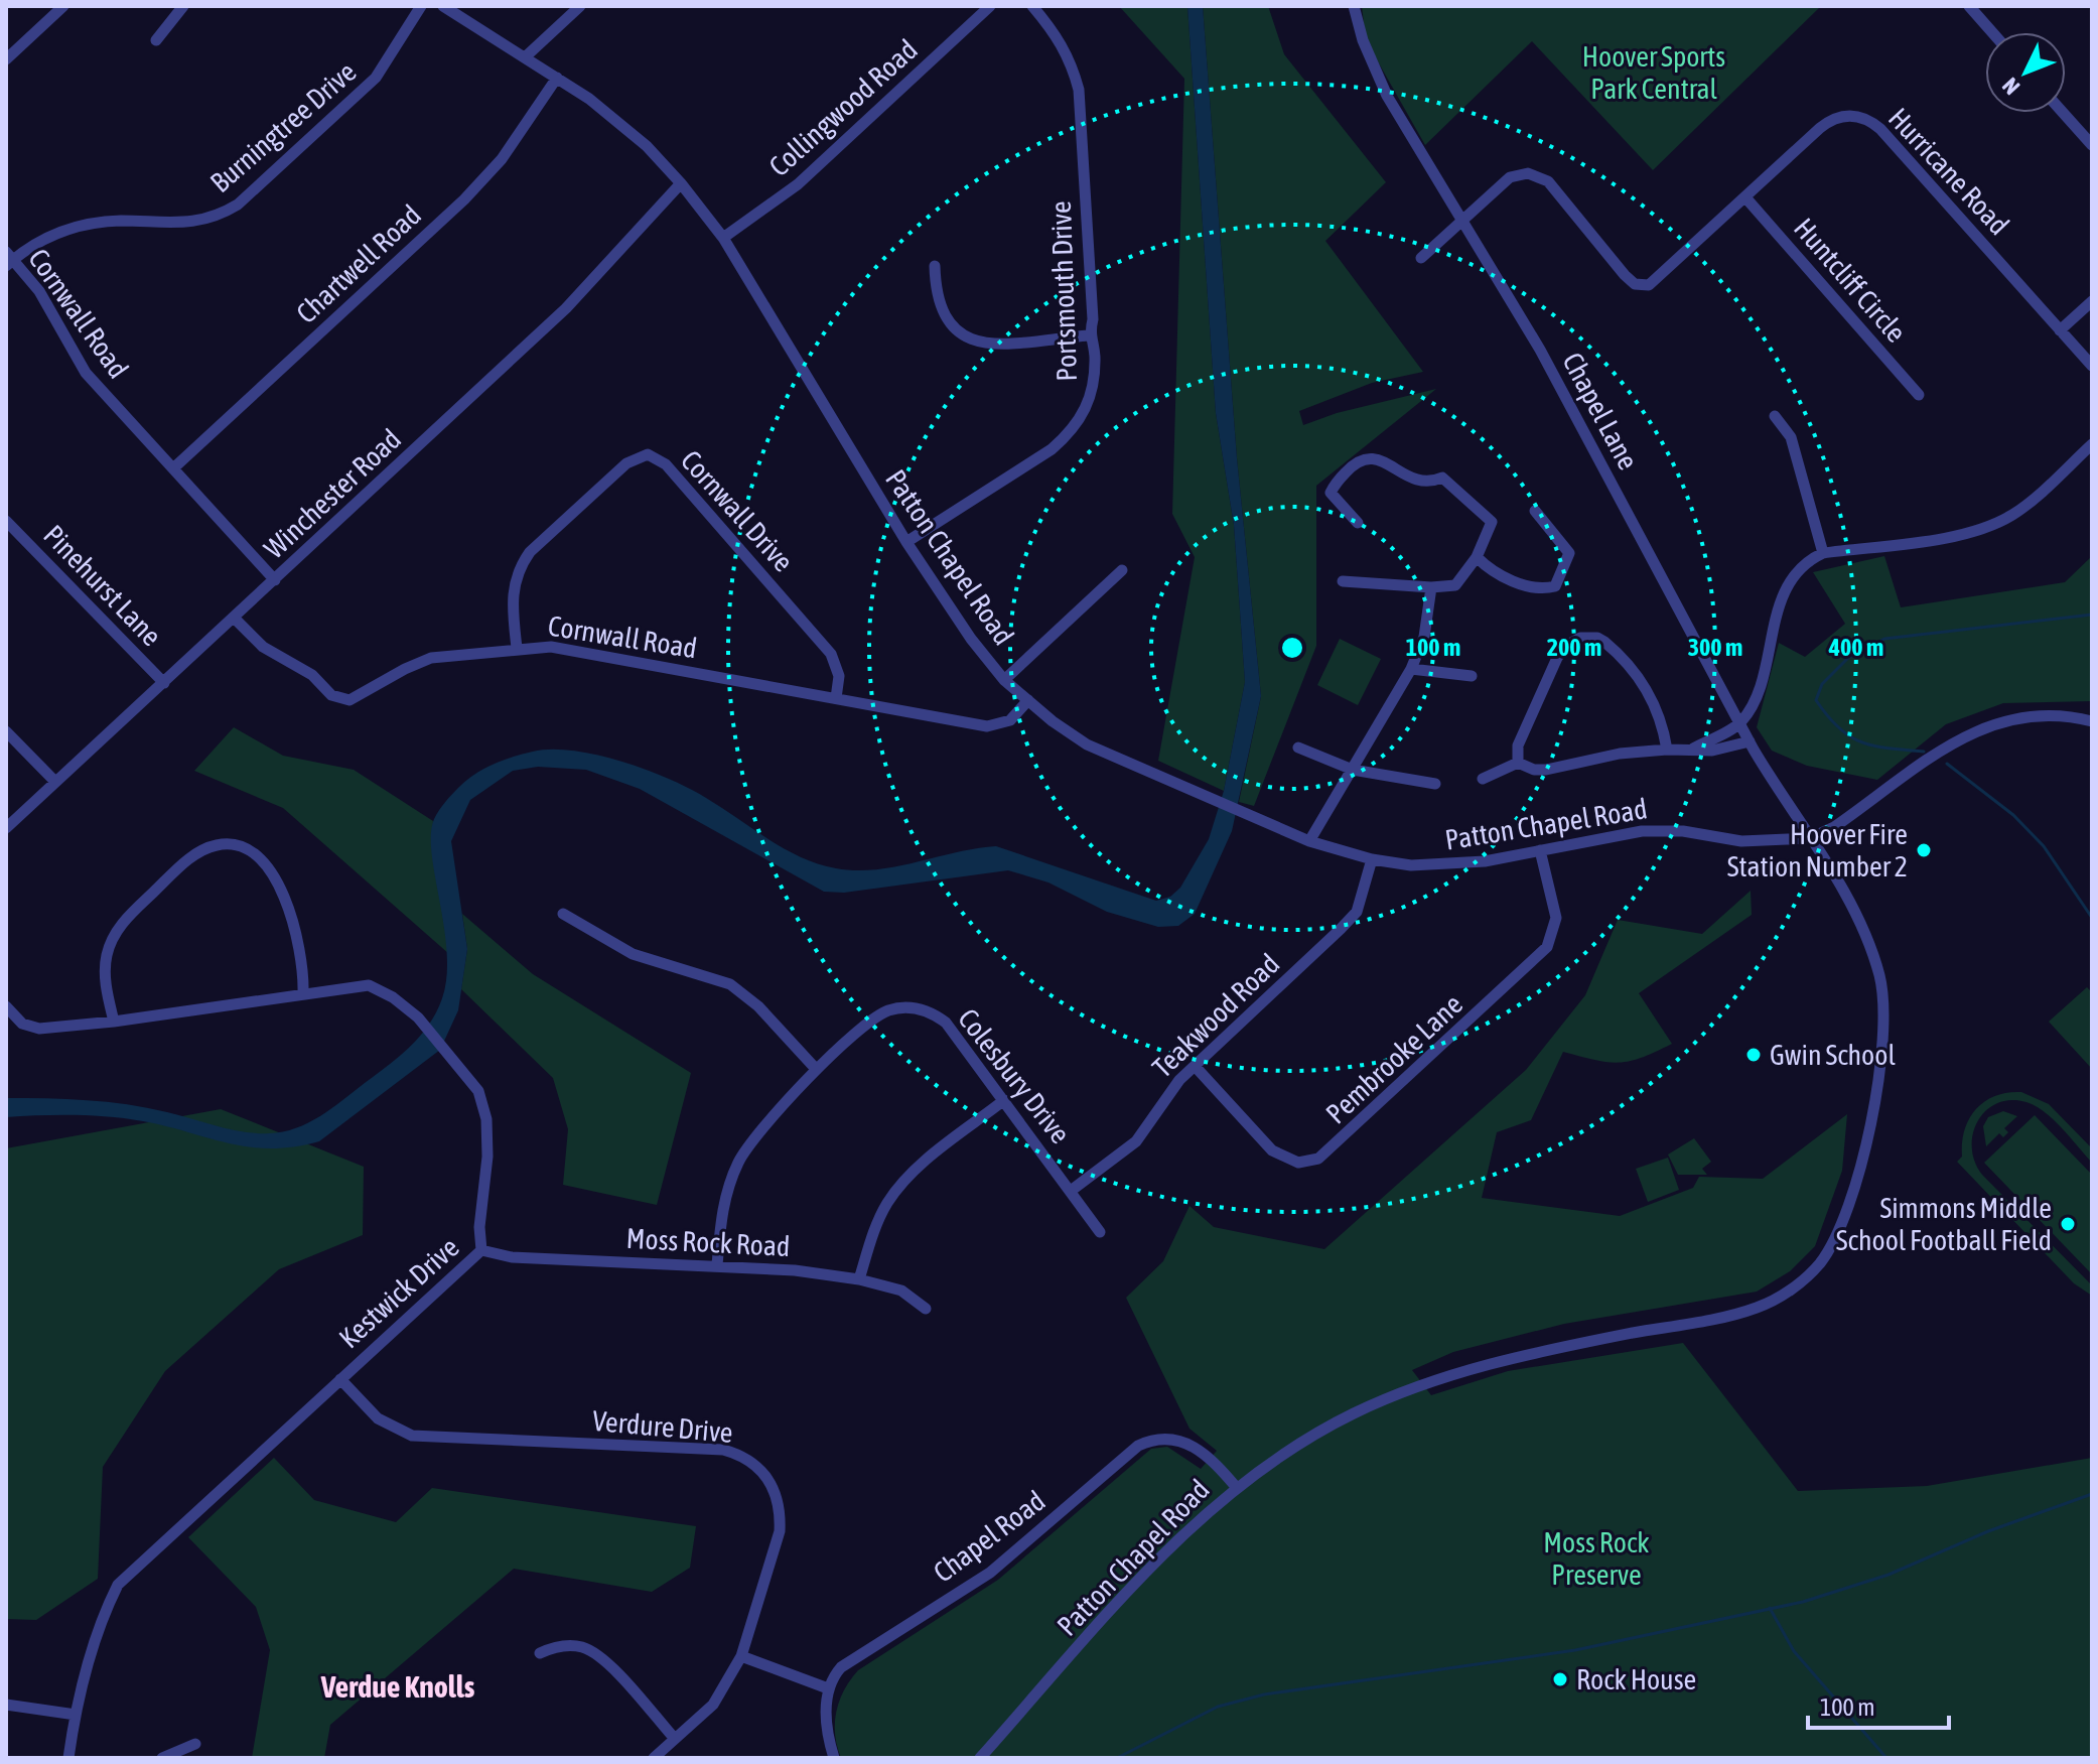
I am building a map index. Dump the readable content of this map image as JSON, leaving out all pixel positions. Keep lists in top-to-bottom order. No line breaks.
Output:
{"streets":{"street":["Collingwood Road","Burningtree Drive","Hurricane Road","Chartwell Road","Huntcliff Circle","Portsmouth Drive","Cornwall Road","Chapel Lane","Winchester Road","Cornwall Drive","Patton Chapel Road","Pinehurst Lane","Teakwood Road","Pembrooke Lane","Colesbury Drive","Moss Rock Road","Kestwick Drive","Verdure Drive","Chapel Road"]},"crossings":[["Collingwood Road","Patton Chapel Road"],["Burningtree Drive","Cornwall Road"],["Hurricane Road","Huntcliff Circle"],["Hurricane Road","Chapel Lane"],["Chartwell Road","Cornwall Road"],["Chartwell Road","Patton Chapel Road"],["Portsmouth Drive","Patton Chapel Road"],["Cornwall Road","Winchester Road"],["Cornwall Road","Cornwall Drive"],["Cornwall Road","Patton Chapel Road"],["Chapel Lane","Patton Chapel Road"],["Winchester Road","Patton Chapel Road"],["Winchester Road","Pinehurst Lane"],["Patton Chapel Road","Teakwood Road"],["Patton Chapel Road","Pembrooke Lane"],["Patton Chapel Road","Chapel Road"],["Teakwood Road","Pembrooke Lane"],["Teakwood Road","Colesbury Drive"],["Colesbury Drive","Moss Rock Road"],["Moss Rock Road","Kestwick Drive"],["Kestwick Drive","Verdure Drive"]],"districts":["Verdue Knolls"],"parks":["Hoover Sports Park Central","Moss Rock Preserve"],"places":["Hoover Fire Station Number 2","Gwin School","Simmons Middle School Football Field","Rock House"],"scale_bar":"100 m","north":"bottom left","rings":["100 m","200 m","300 m","400 m"]}
